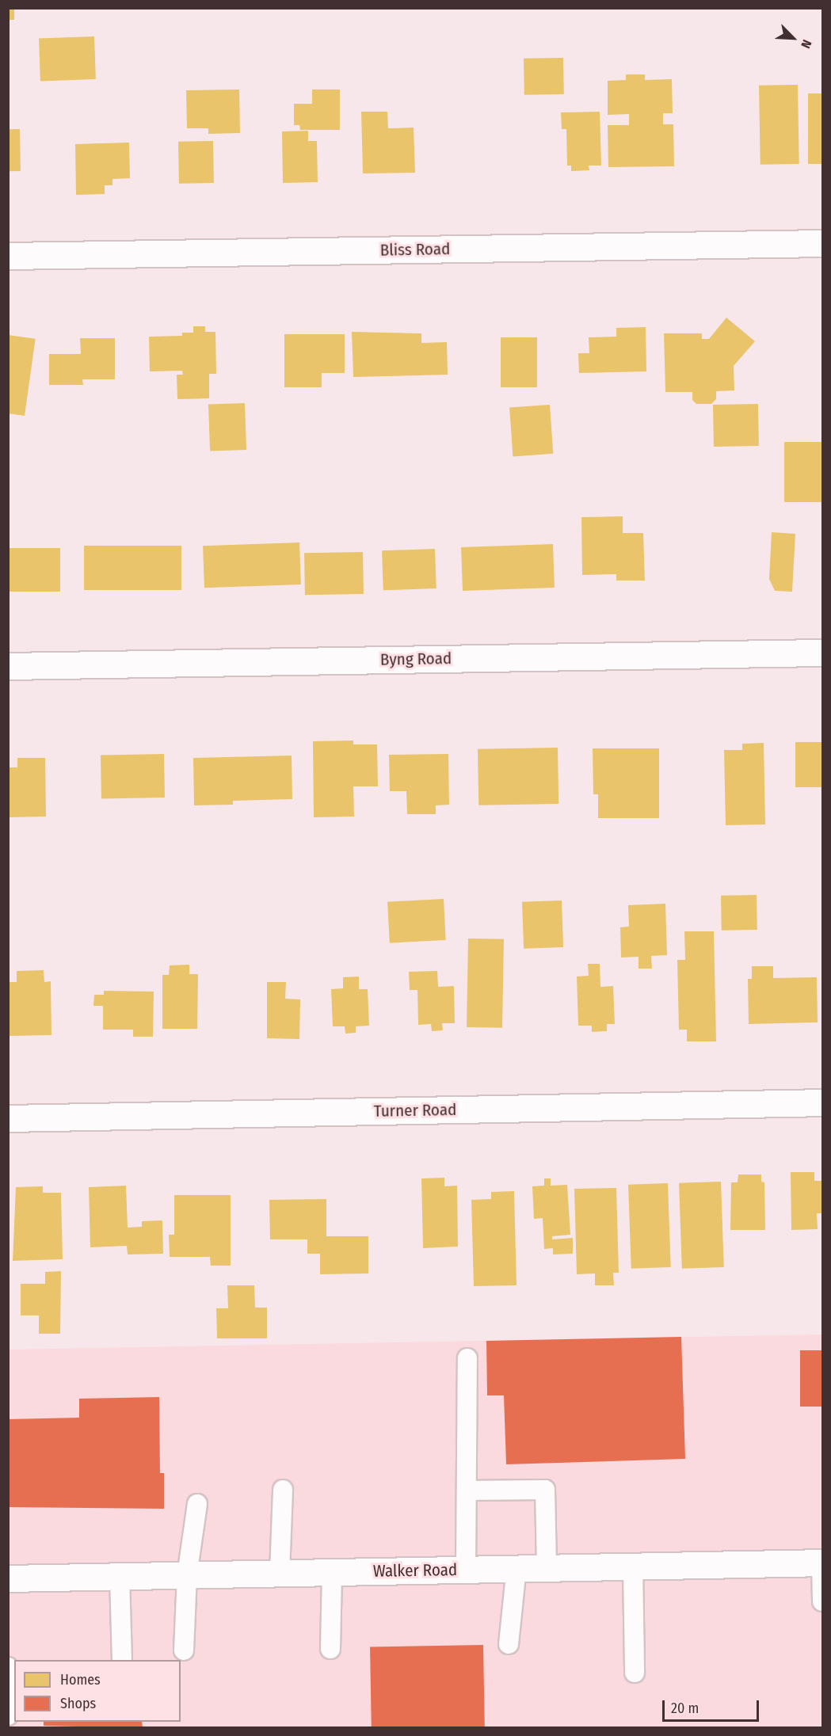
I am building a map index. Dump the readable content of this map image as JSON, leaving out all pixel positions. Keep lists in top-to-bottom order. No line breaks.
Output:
{"streets":{"street":["Bliss Road","Byng Road","Turner Road","Walker Road"]},"legend":["Homes","Shops"],"scale_bar":"20 m","north":"bottom right"}
